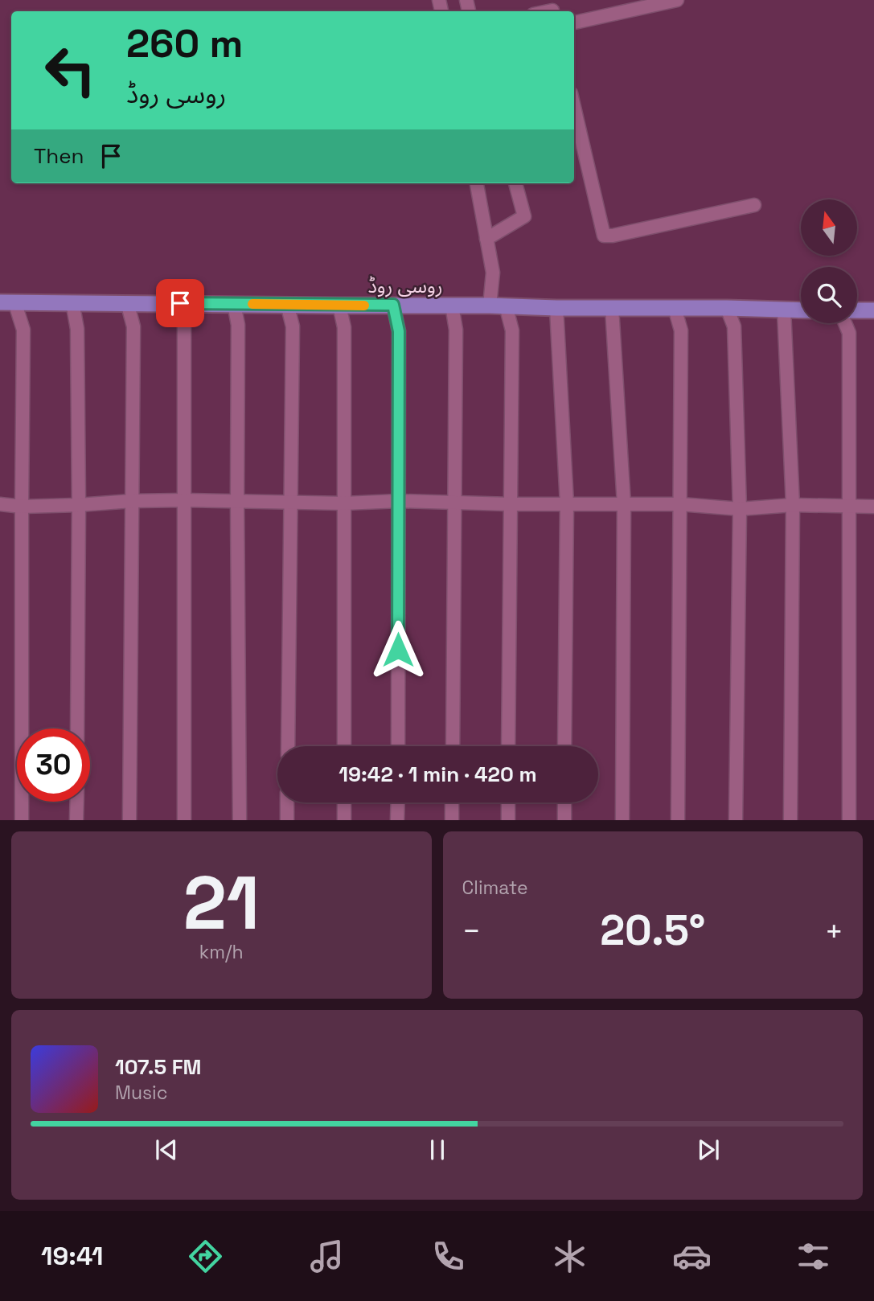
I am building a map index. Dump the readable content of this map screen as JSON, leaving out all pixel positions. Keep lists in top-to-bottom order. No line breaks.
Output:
{"streets":{"main road":["روسی روڈ"]},"north":"top","page":{"turn":["260 m","روسی روڈ"],"then":"Then","limit":"30","trip":"19:42 · 1 min · 420 m","tile":[["21","km/h"],"Climate"],"heat":["−","20.5°","+"],"song":["107.5 FM","Music"],"tabs":"19:41"}}
